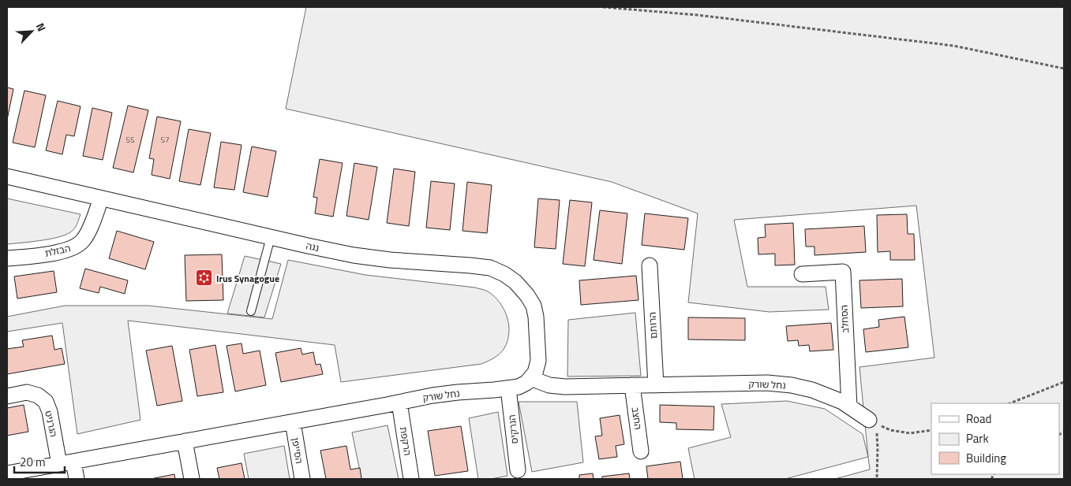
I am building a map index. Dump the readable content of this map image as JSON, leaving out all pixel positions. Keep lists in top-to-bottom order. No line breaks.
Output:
{"streets":{"street":["נגה","הבזלת","הסחלב","הרותם","נחל שורק","החצב","הגרניט","הנרקיס","הרקפת","הסייפן"]},"crossings":[["נגה","הבזלת"],["נגה","נחל שורק"],["הסחלב","נחל שורק"],["הרותם","נחל שורק"],["נחל שורק","החצב"],["נחל שורק","הגרניט"],["נחל שורק","הנרקיס"],["נחל שורק","הרקפת"],["נחל שורק","הסייפן"]],"places":{"synagogue":["Irus Synagogue"]},"house_numbers":["55","57"],"legend":["Road","Park","Building"],"scale_bar":"20 m","north":"top right"}
